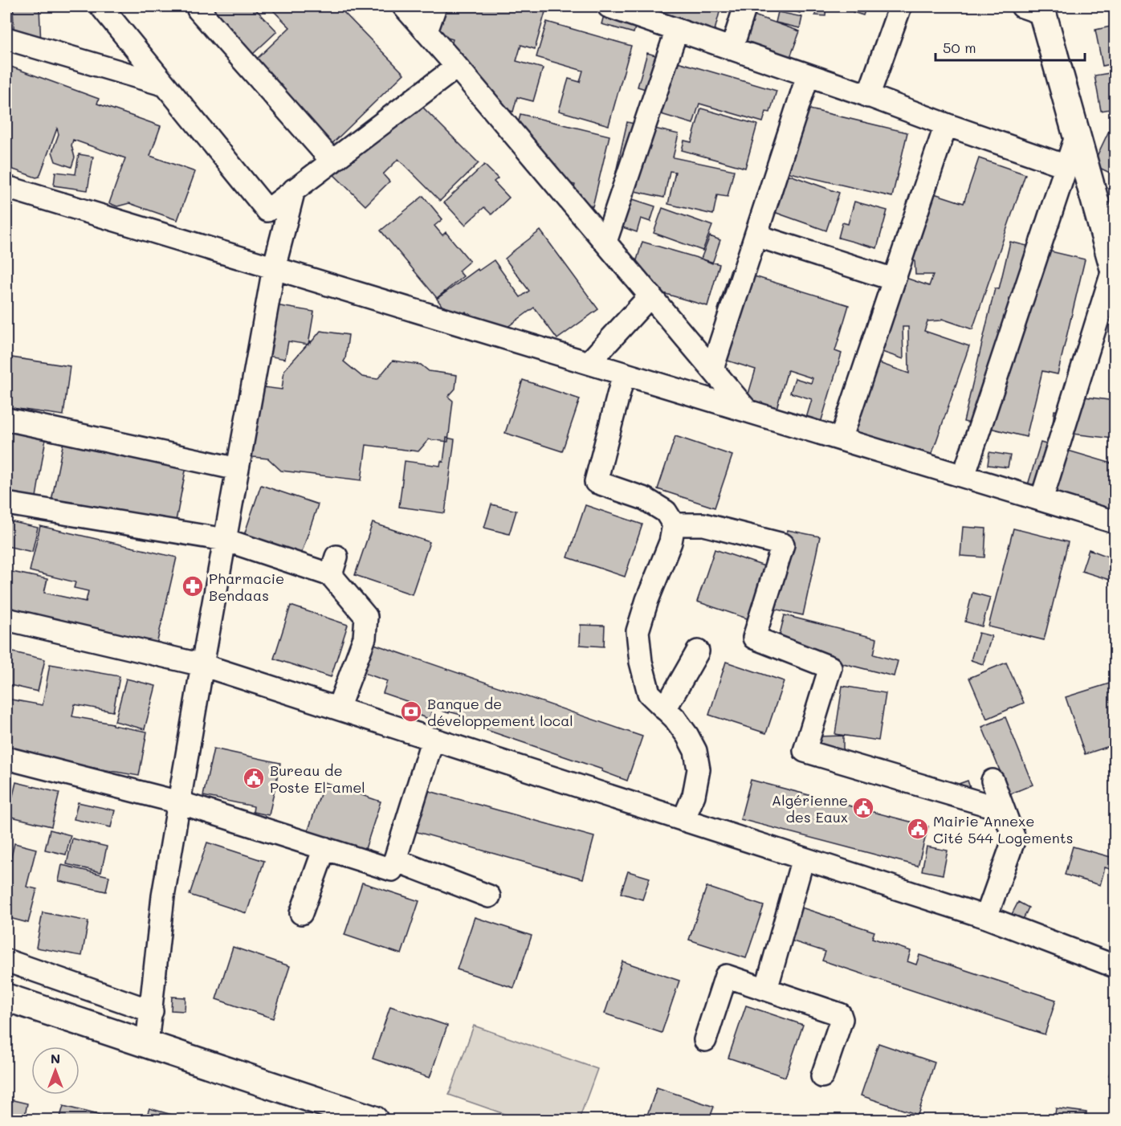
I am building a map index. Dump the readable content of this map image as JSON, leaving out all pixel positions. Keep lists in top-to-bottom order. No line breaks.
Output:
{"places":{"pharmacy":["Pharmacie Bendaas"],"bank":["Banque de développement local"],"public building":["Bureau de Poste El-amel","Algérienne des Eaux","Mairie Annexe Cité 544 Logements"]},"scale_bar":"50 m","north":"top"}
